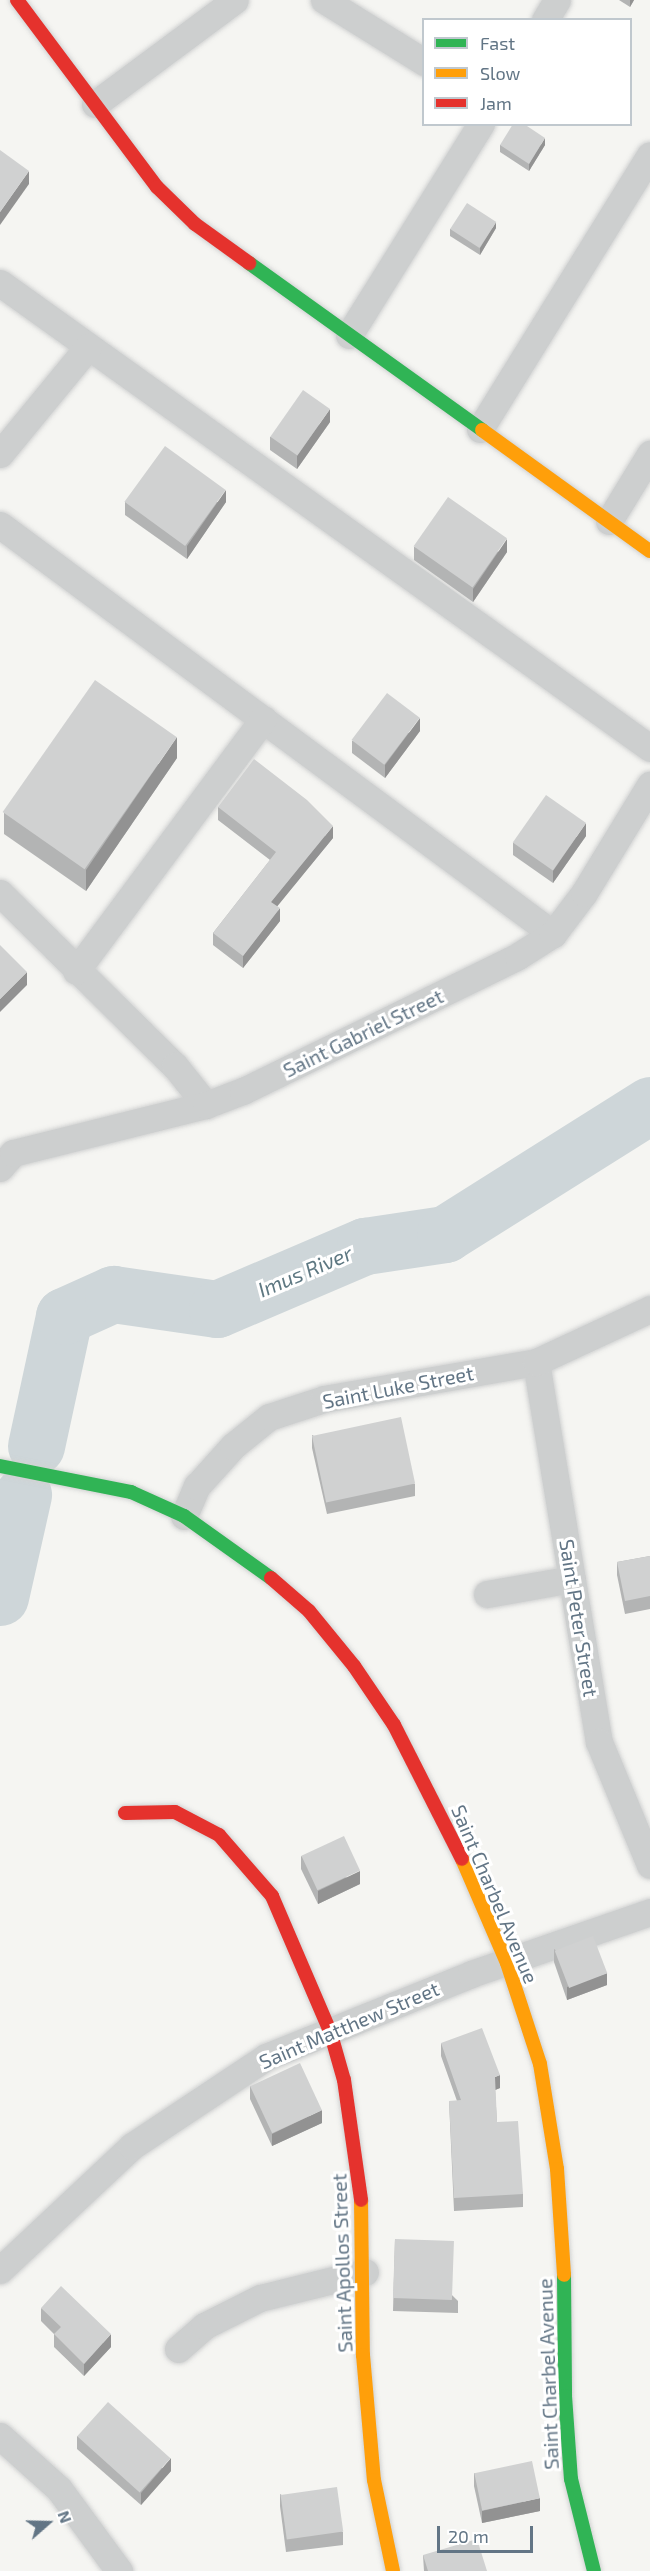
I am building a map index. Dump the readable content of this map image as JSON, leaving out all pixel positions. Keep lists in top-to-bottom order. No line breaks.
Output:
{"streets":{"street":["Saint Gabriel Street","Saint Luke Street","Saint Peter Street","Saint Charbel Avenue","Saint Matthew Street","Saint Apollos Street"]},"crossings":[["Saint Luke Street","Saint Peter Street"],["Saint Luke Street","Saint Charbel Avenue"],["Saint Charbel Avenue","Saint Matthew Street"],["Saint Matthew Street","Saint Apollos Street"]],"water":["Imus River"],"legend":["Fast","Slow","Jam"],"scale_bar":"20 m","north":"right"}
